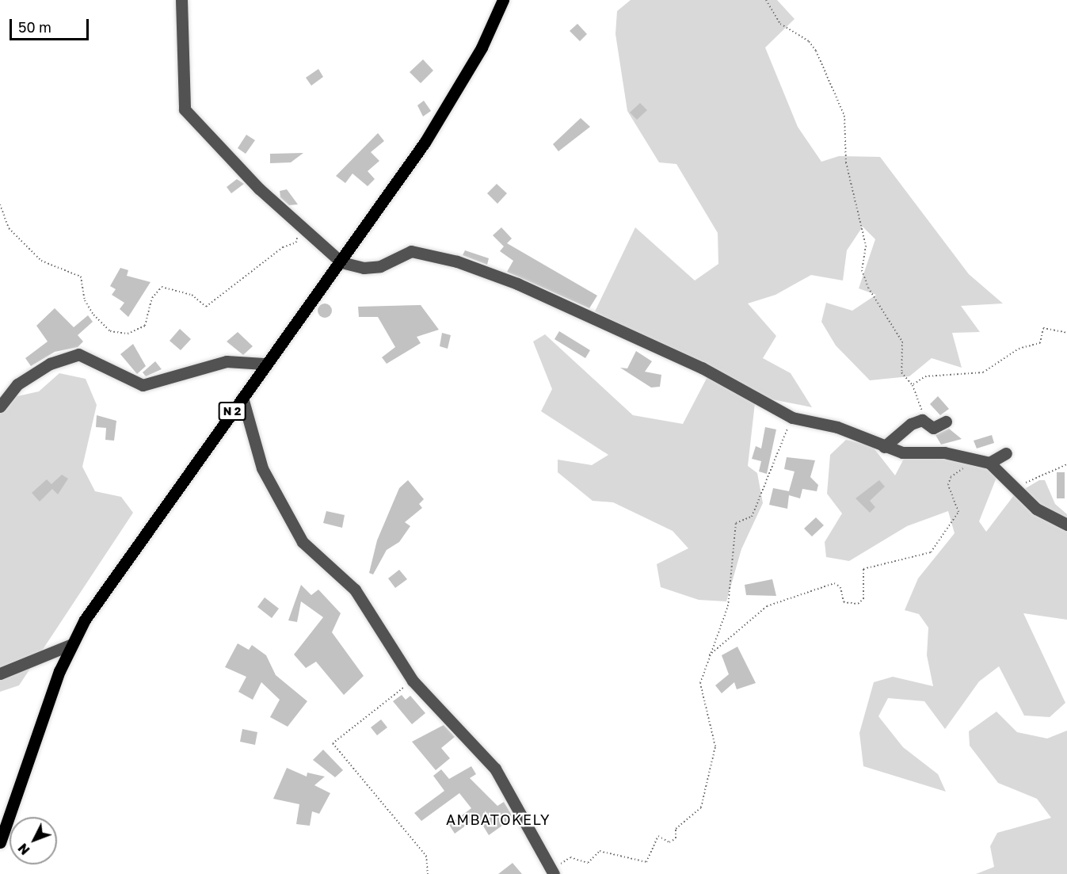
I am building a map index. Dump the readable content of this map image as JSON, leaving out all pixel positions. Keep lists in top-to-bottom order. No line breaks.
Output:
{"streets":{"main road":["N 2"]},"districts":["AMBATOKELY"],"scale_bar":"50 m","north":"bottom left"}
